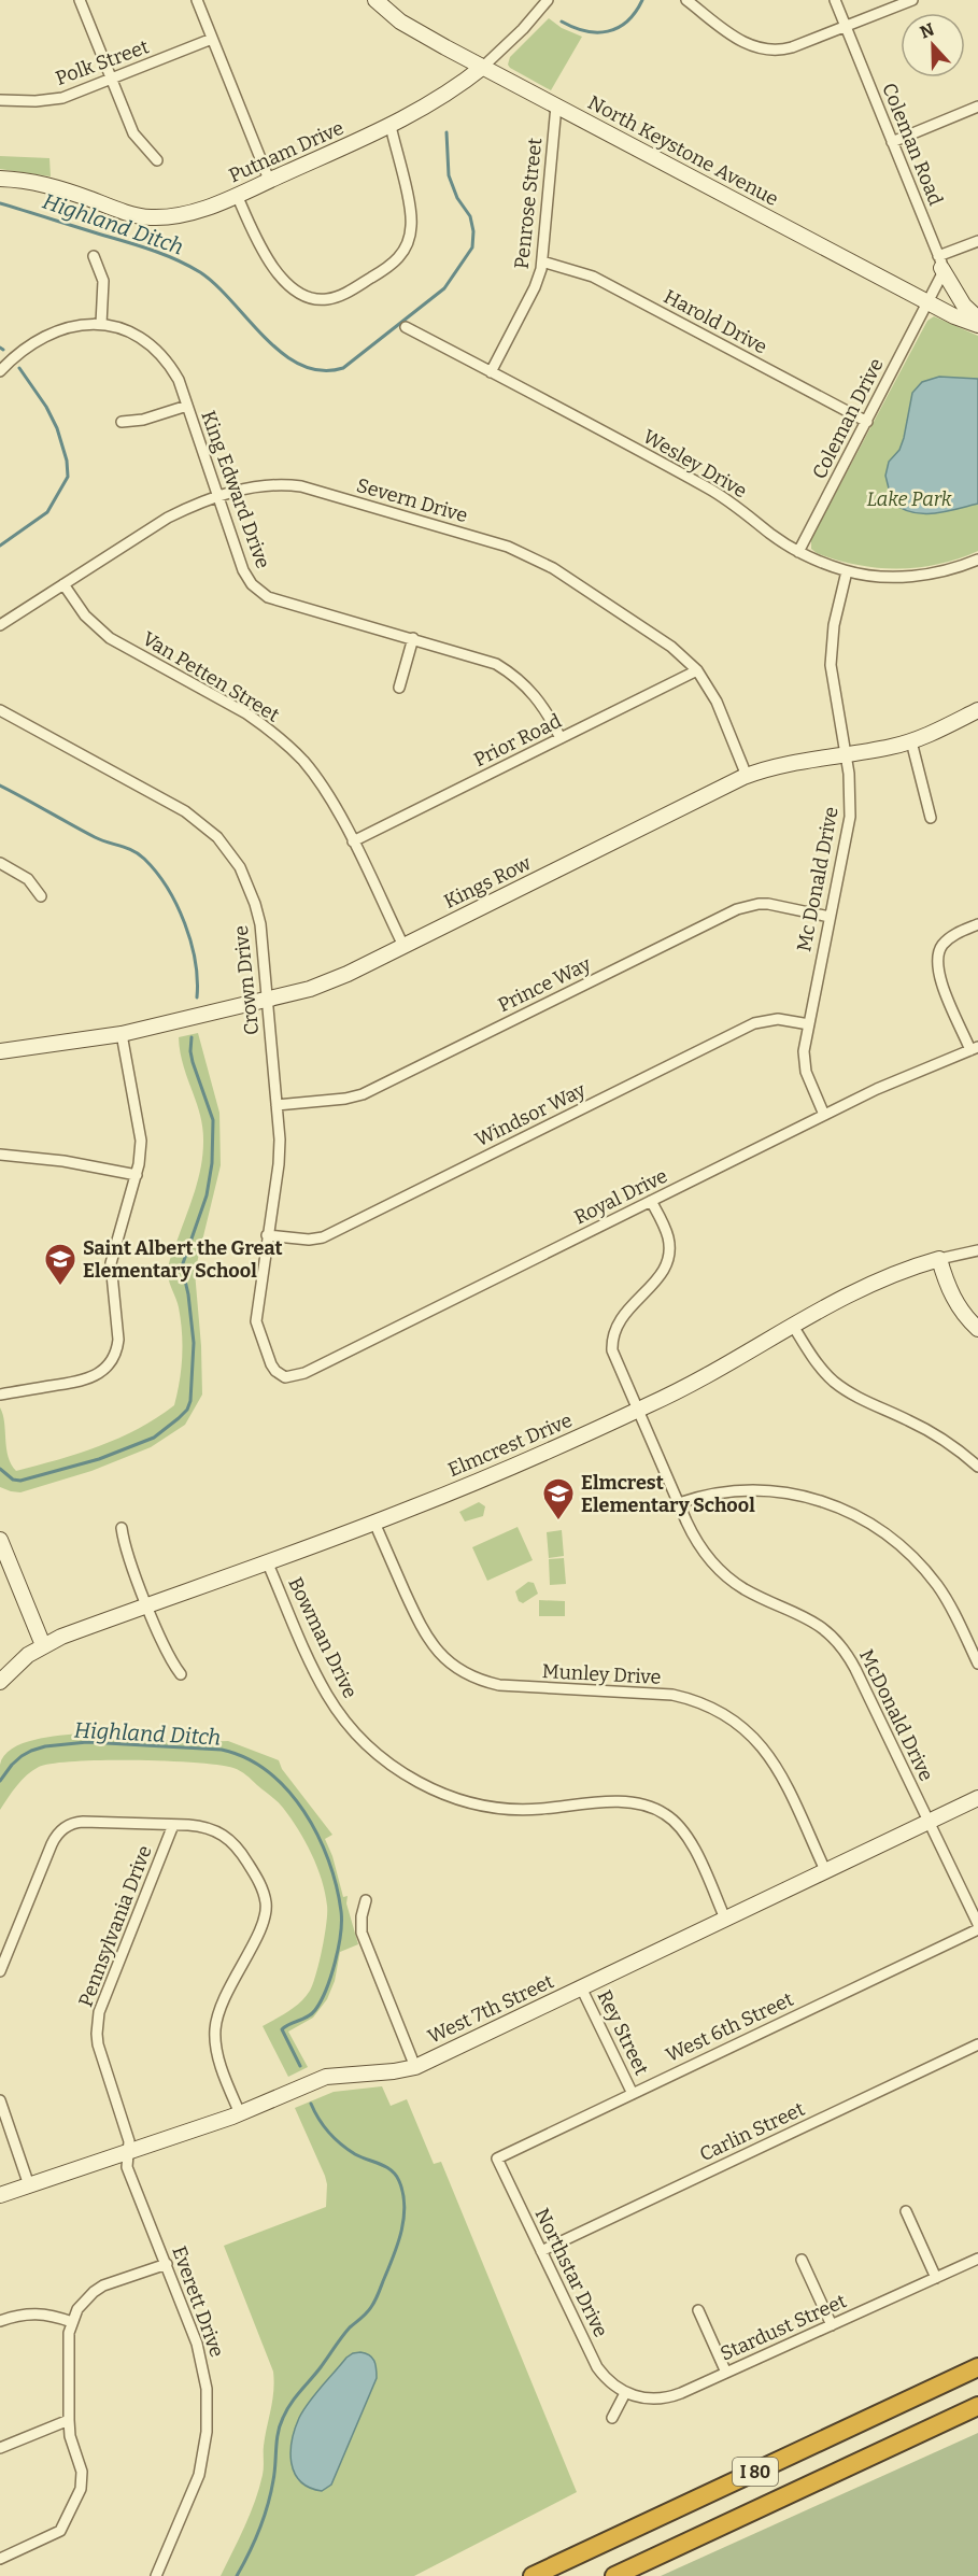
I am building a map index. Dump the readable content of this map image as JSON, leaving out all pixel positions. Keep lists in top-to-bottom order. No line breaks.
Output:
{"streets":{"highway":["I 80"],"street":["Polk Street","Coleman Road","North Keystone Avenue","Putnam Drive","Penrose Street","Harold Drive","Coleman Drive","Wesley Drive","King Edward Drive","Severn Drive","Van Petten Street","Prior Road","Mc Donald Drive","Kings Row","Crown Drive","Prince Way","Windsor Way","Royal Drive","Elmcrest Drive","Bowman Drive","Munley Drive","McDonald Drive","Pennsylvania Drive","West 7th Street","West 6th Street","Rey Street","Carlin Street","Northstar Drive","Everett Drive","Stardust Street"]},"crossings":[["North Keystone Avenue","Putnam Drive"],["North Keystone Avenue","Penrose Street"],["North Keystone Avenue","Coleman Drive"],["Penrose Street","Harold Drive"],["Penrose Street","Wesley Drive"],["Harold Drive","Coleman Drive"],["Coleman Drive","Wesley Drive"],["Wesley Drive","Mc Donald Drive"],["King Edward Drive","Severn Drive"],["King Edward Drive","Prior Road"],["Severn Drive","Van Petten Street"],["Severn Drive","Prior Road"],["Severn Drive","Kings Row"],["Van Petten Street","Prior Road"],["Van Petten Street","Kings Row"],["Mc Donald Drive","Kings Row"],["Mc Donald Drive","Prince Way"],["Mc Donald Drive","Windsor Way"],["Mc Donald Drive","Royal Drive"],["Kings Row","Crown Drive"],["Crown Drive","Prince Way"],["Crown Drive","Windsor Way"],["Crown Drive","Royal Drive"],["Royal Drive","McDonald Drive"],["Elmcrest Drive","Bowman Drive"],["Elmcrest Drive","Munley Drive"],["Elmcrest Drive","McDonald Drive"],["Bowman Drive","West 7th Street"],["Munley Drive","West 7th Street"],["McDonald Drive","West 7th Street"],["Pennsylvania Drive","West 7th Street"],["Pennsylvania Drive","Everett Drive"],["West 7th Street","Rey Street"],["West 7th Street","Everett Drive"],["West 6th Street","Rey Street"],["West 6th Street","Northstar Drive"],["Carlin Street","Northstar Drive"],["Northstar Drive","Stardust Street"]],"water":["Highland Ditch"],"parks":["Lake Park"],"places":{"school or university":["Saint Albert the Great Elementary School","Elmcrest Elementary School"]},"north":"top"}
